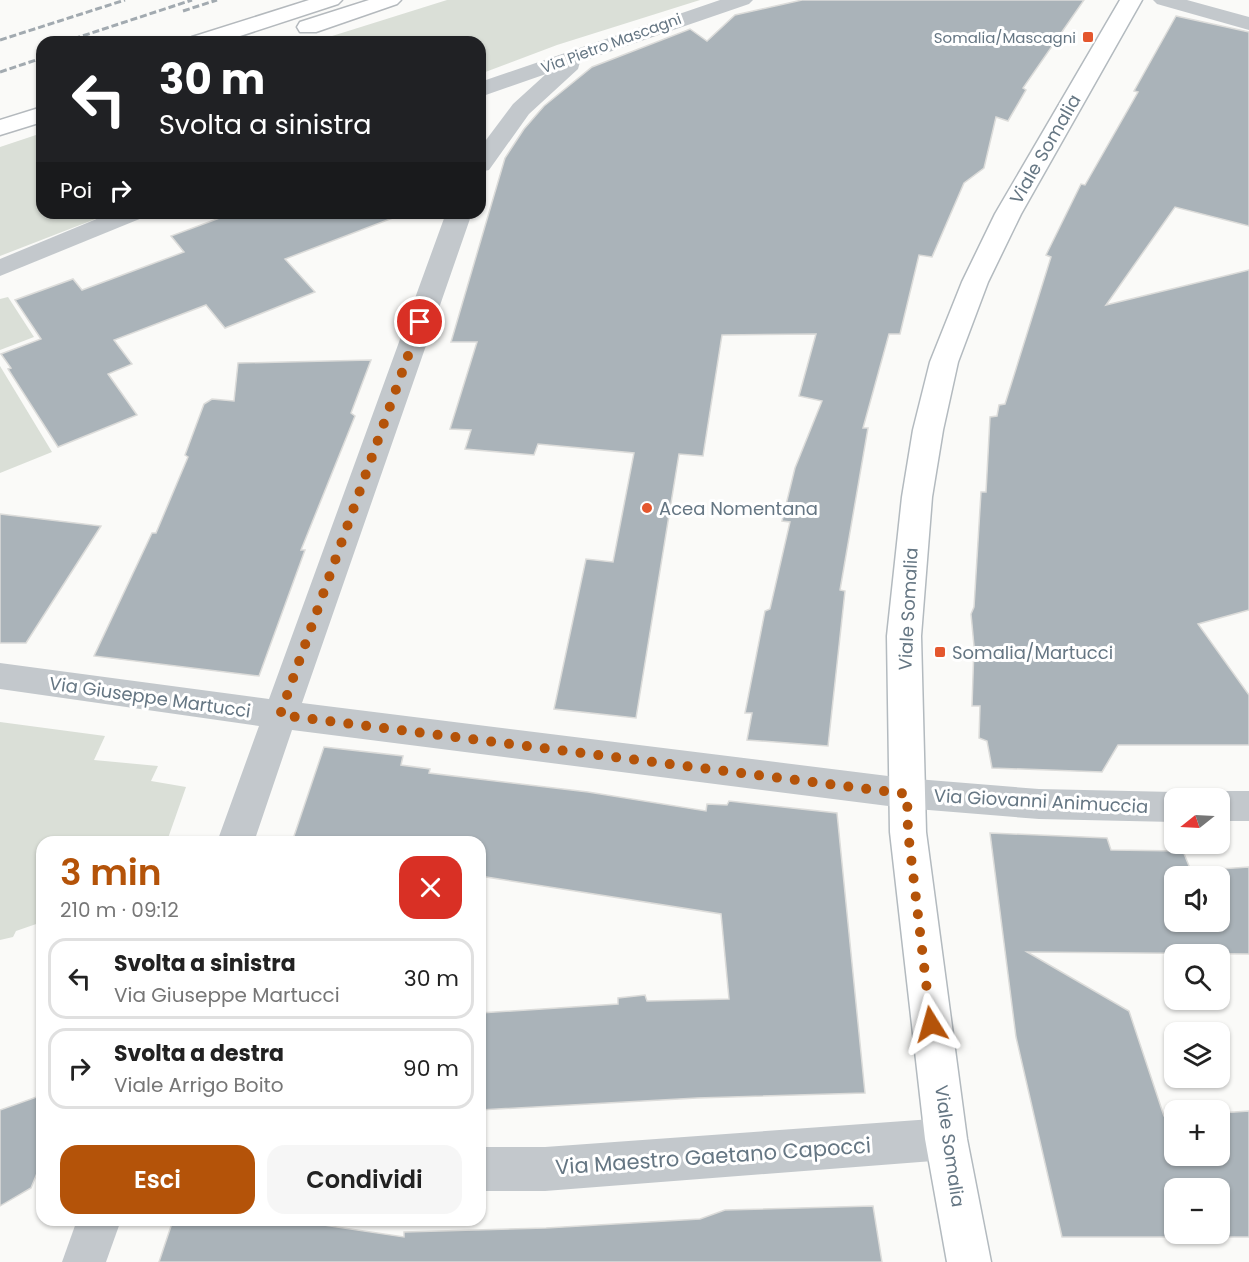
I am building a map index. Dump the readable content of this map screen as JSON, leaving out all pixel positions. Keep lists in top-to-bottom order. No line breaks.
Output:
{"streets":{"main road":["Viale Somalia"],"street":["Via Pietro Mascagni","Via Giuseppe Martucci","Via Giovanni Animuccia","Via Maestro Gaetano Capocci"]},"crossings":[["Viale Somalia","Via Giuseppe Martucci"],["Viale Somalia","Via Giovanni Animuccia"],["Viale Somalia","Via Maestro Gaetano Capocci"],["Via Giuseppe Martucci","Via Giovanni Animuccia"]],"places":{"transit":["Somalia/Mascagni","Somalia/Martucci"],"other":["Acea Nomentana"]},"north":"left","page":{"turn":["30 m","Svolta a sinistra"],"then":"Poi","map_buttons":["+","−"],"heading":["3 min","210 m · 09:12"],"list":[{"name":"Svolta a sinistra","note":"Via Giuseppe Martucci","value":"30 m"},{"name":"Svolta a destra","note":"Viale Arrigo Boito","value":"90 m"}],"buttons":["Esci","Condividi"]}}
